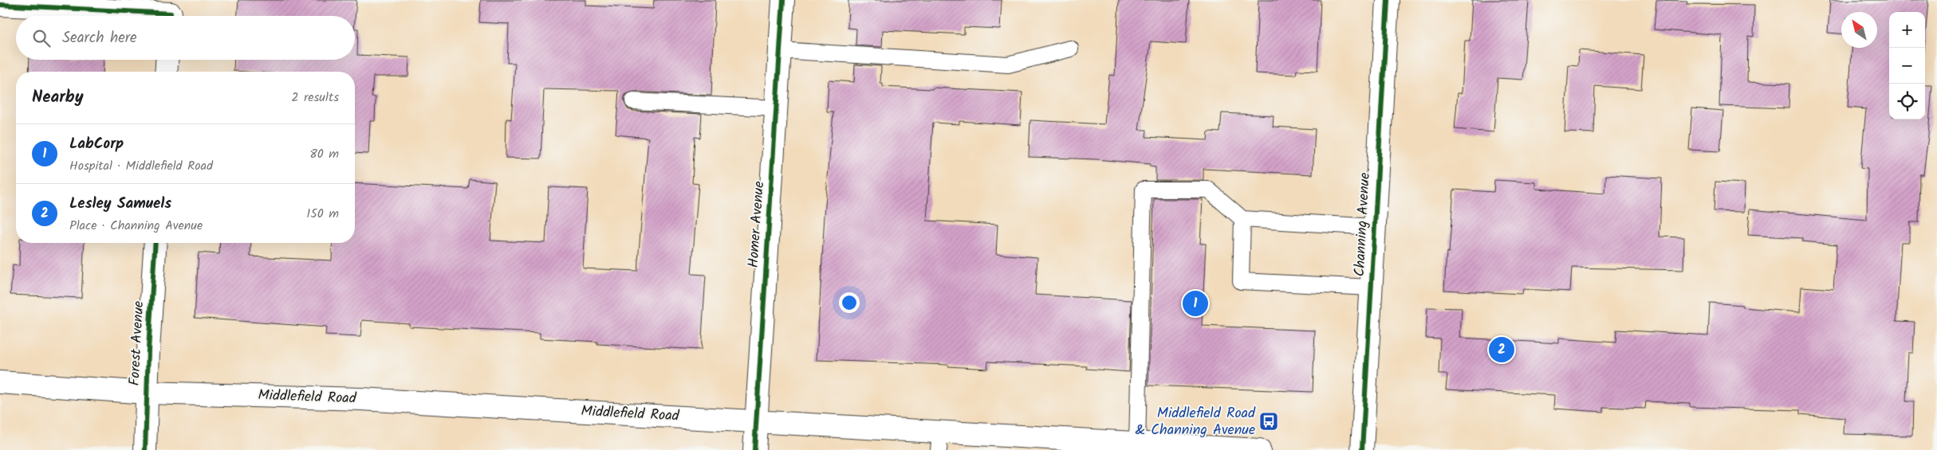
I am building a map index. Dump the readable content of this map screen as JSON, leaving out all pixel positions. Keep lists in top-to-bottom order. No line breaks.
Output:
{"streets":{"street":["Homer Avenue","Channing Avenue","Forest Avenue","Middlefield Road"]},"crossings":[["Homer Avenue","Middlefield Road"],["Forest Avenue","Middlefield Road"]],"places":{"bus stop":["Middlefield Road & Channing Avenue"]},"north":"top left","page":{"map_buttons":["+","−"],"search":"Search here","heading":["Nearby","2 results"],"list":[{"mark":"1","name":"LabCorp","note":"Hospital · Middlefield Road","value":"80 m"},{"mark":"2","name":"Lesley Samuels","note":"Place · Channing Avenue","value":"150 m"}],"pins":["1","2"]}}
